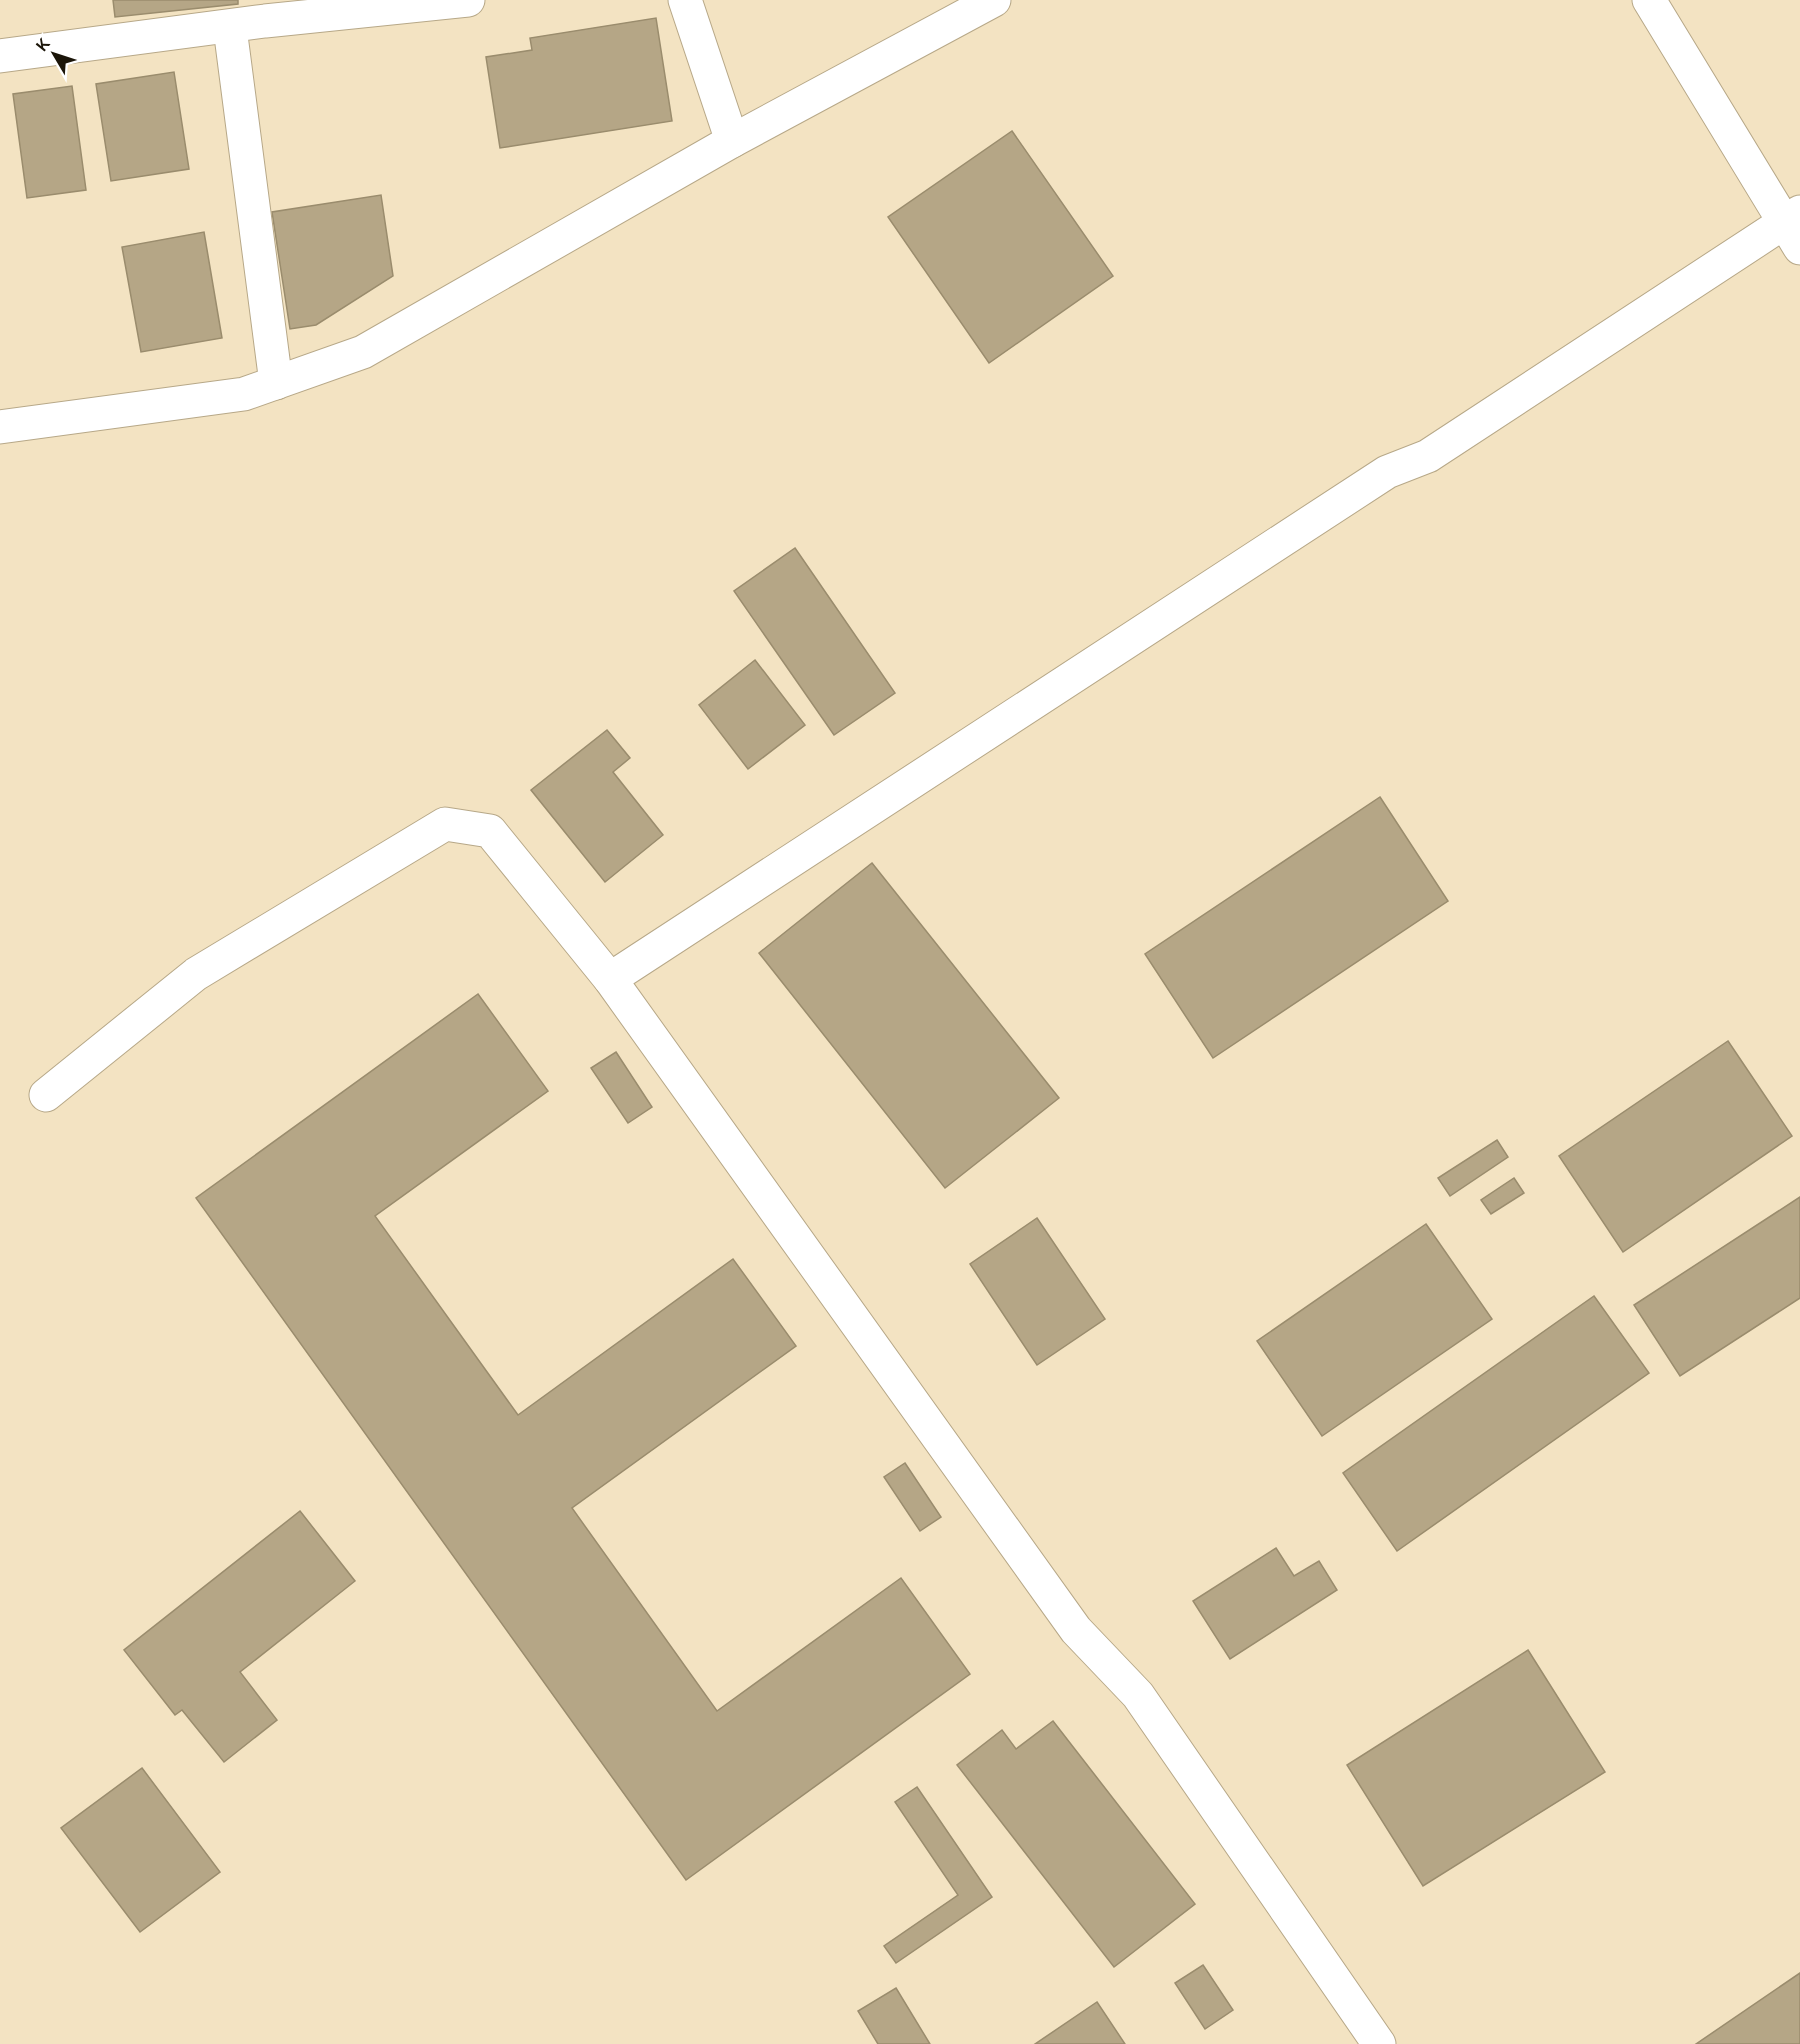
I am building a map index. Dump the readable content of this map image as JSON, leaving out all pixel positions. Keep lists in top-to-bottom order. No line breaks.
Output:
{"north":"top left"}
